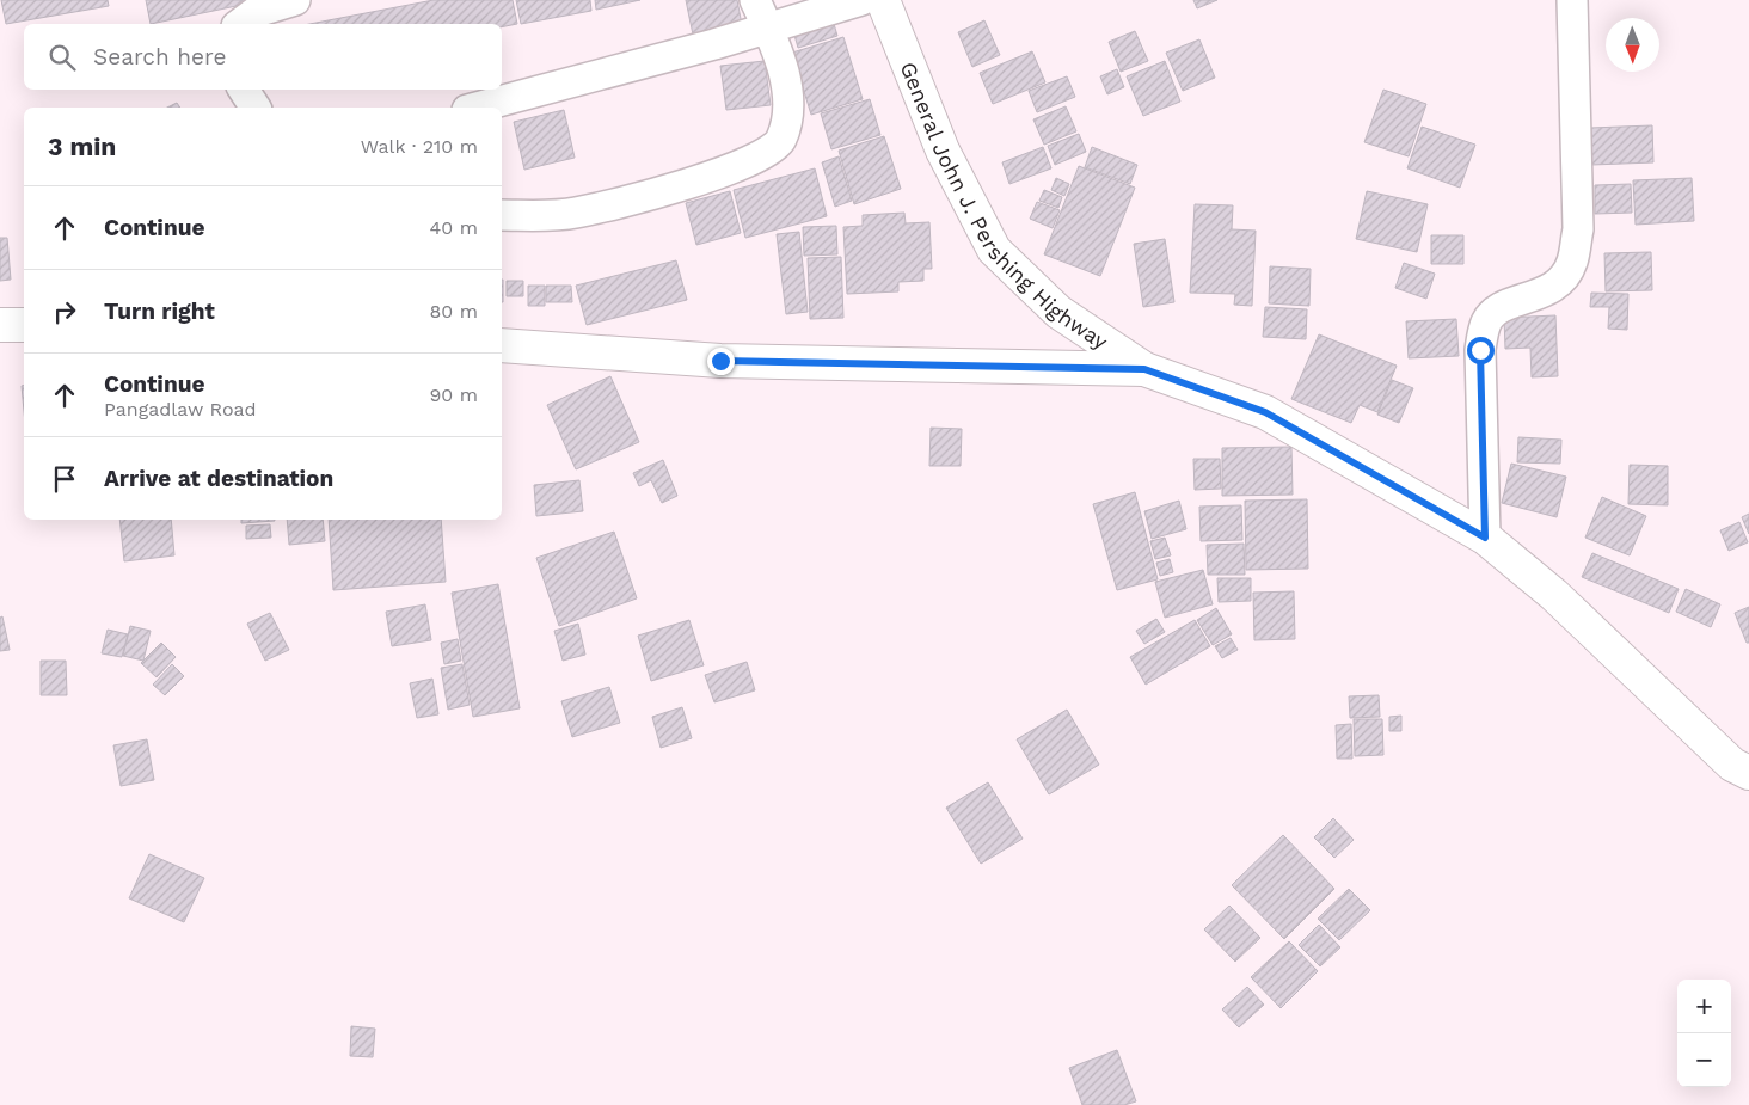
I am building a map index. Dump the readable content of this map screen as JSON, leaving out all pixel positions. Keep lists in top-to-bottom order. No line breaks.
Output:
{"streets":{"main road":["General John J. Pershing Highway"]},"north":"bottom","page":{"search":"Search here","heading":["3 min","Walk · 210 m"],"list":[["Continue","40 m"],["Turn right","80 m"],["Continue","Pangadlaw Road","90 m"],"Arrive at destination"],"map_buttons":["+","−"]}}
